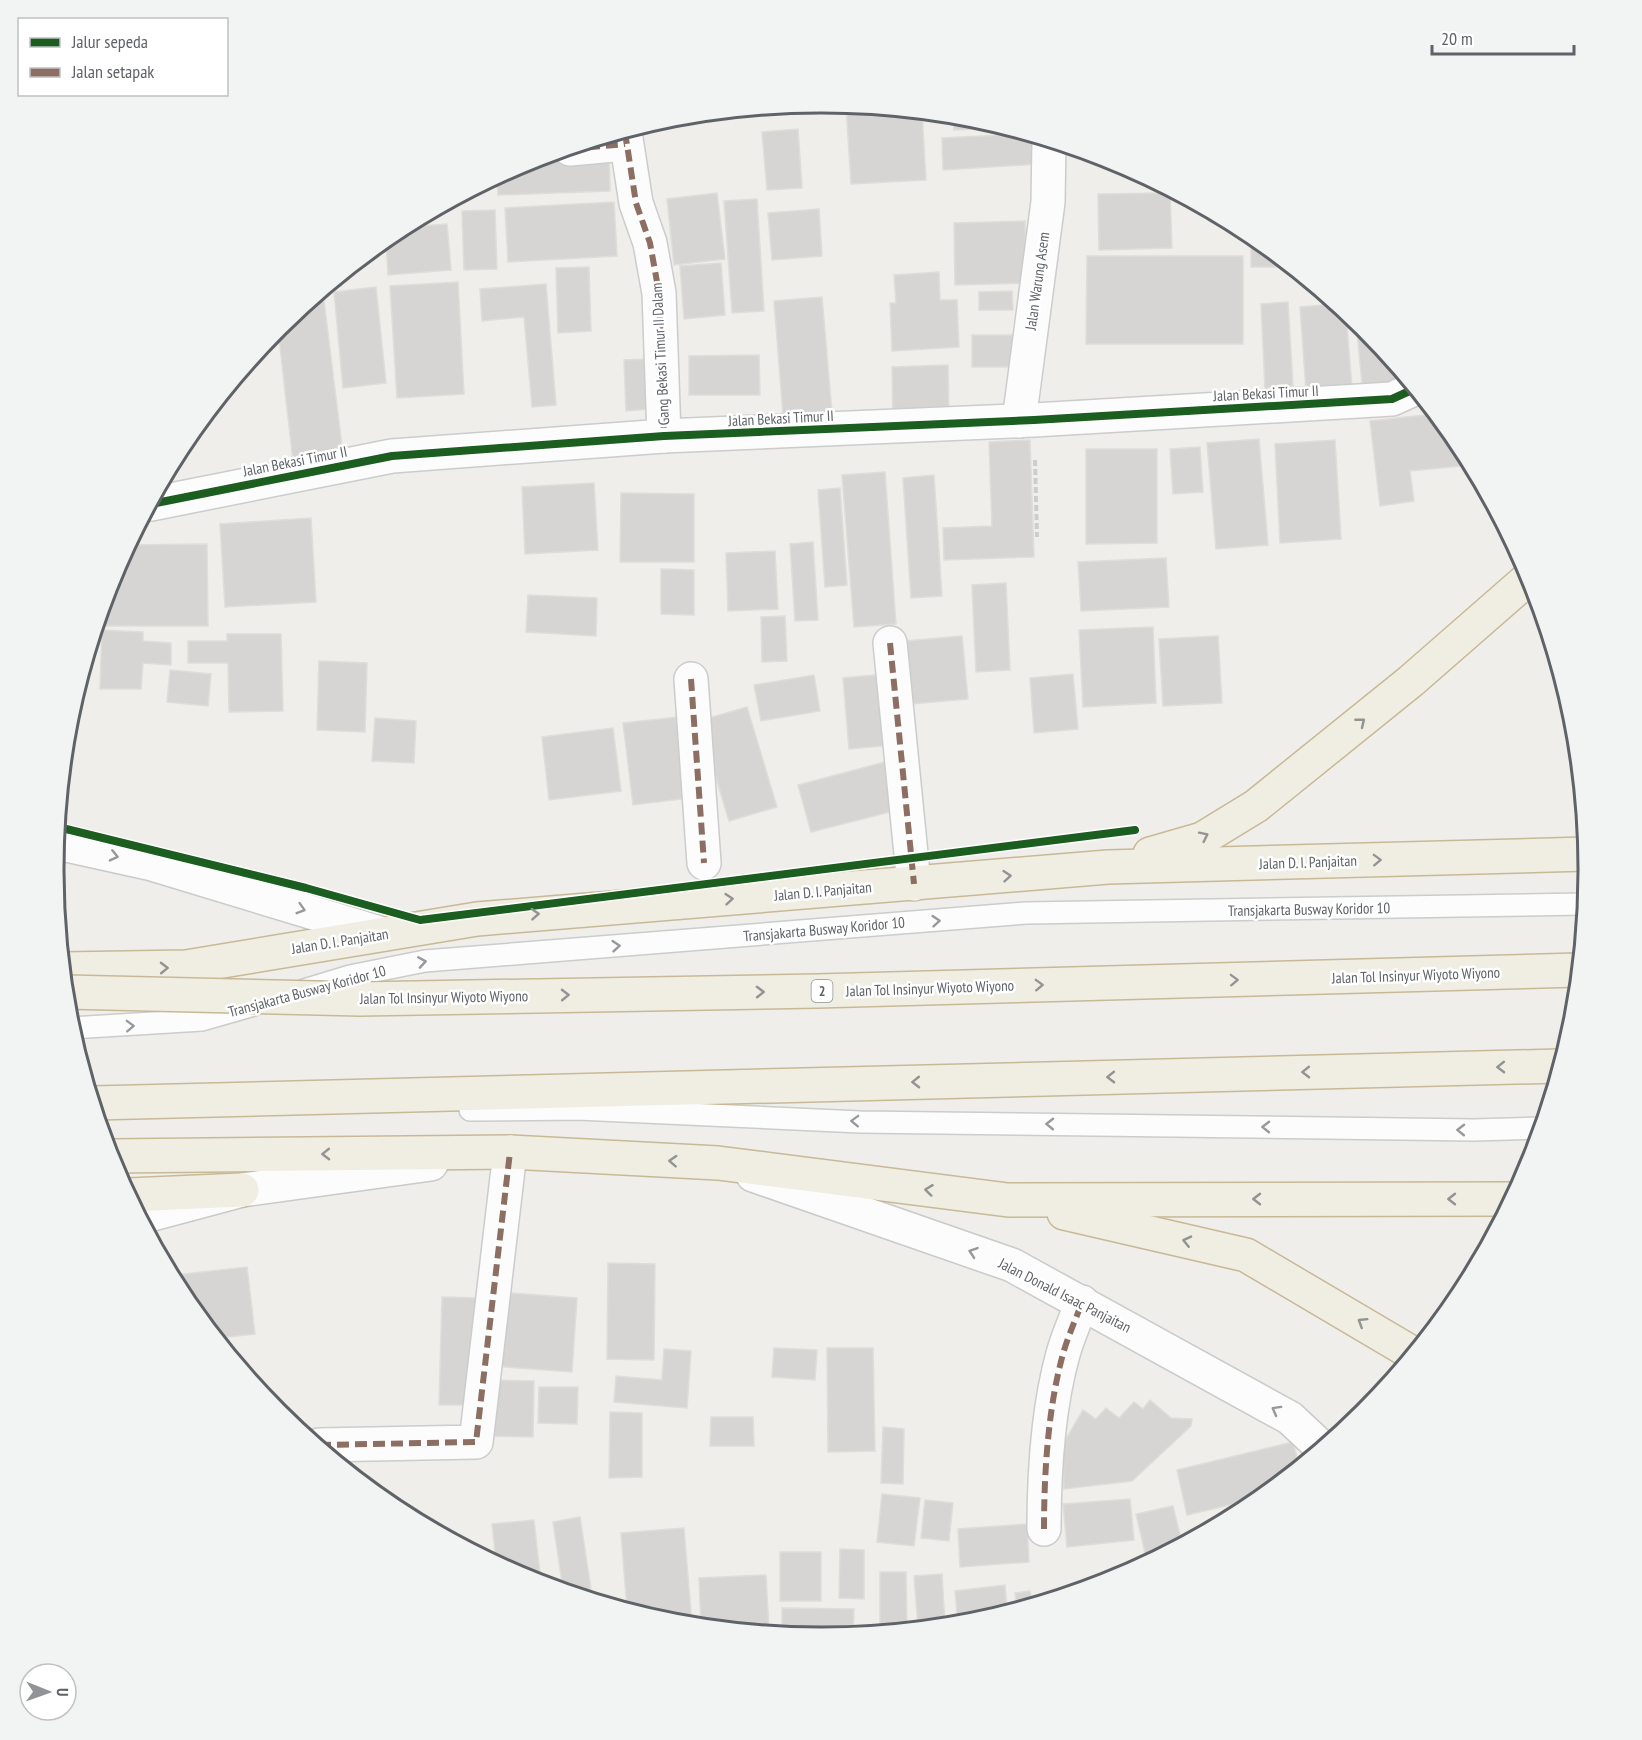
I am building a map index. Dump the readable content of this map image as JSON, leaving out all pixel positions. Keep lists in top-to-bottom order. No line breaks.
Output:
{"streets":{"highway":["Jalan D. I. Panjaitan","Jalan Tol Insinyur Wiyoto Wiyono","2"],"street":["Jalan Warung Asem","Gang Bekasi Timur II Dalam","Jalan Bekasi Timur II","Jalan Donald Isaac Panjaitan"],"lane":["Transjakarta Busway Koridor 10"]},"crossings":[["Jalan Warung Asem","Jalan Bekasi Timur II"],["Gang Bekasi Timur II Dalam","Jalan Bekasi Timur II"]],"one_way":["Jalan Donald Isaac Panjaitan"],"legend":["Jalur sepeda","Jalan setapak"],"scale_bar":"20 m","north":"right"}
